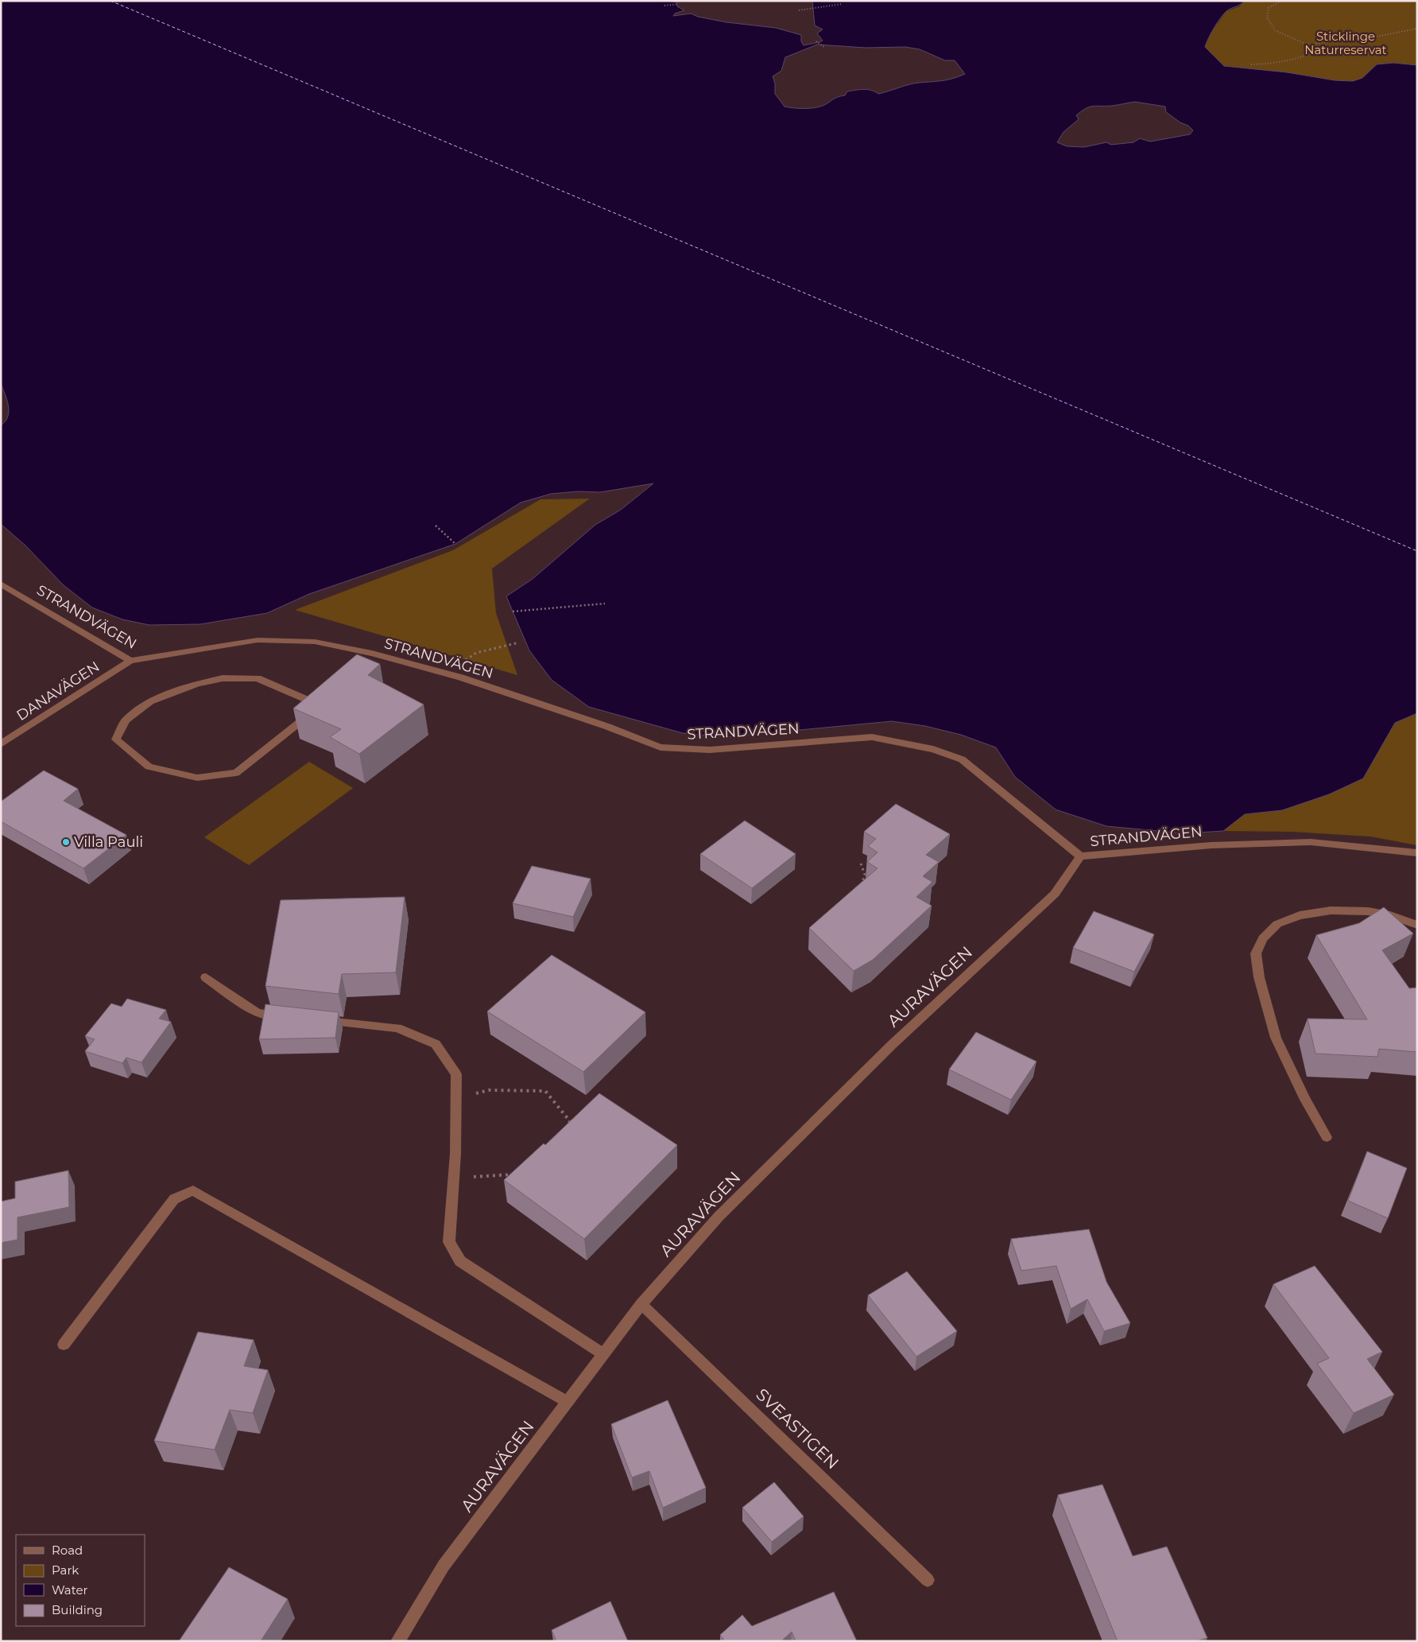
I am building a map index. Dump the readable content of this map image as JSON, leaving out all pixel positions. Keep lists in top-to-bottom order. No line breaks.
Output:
{"streets":{"street":["STRANDVÄGEN","DANAVÄGEN","AURAVÄGEN","SVEASTIGEN"]},"crossings":[["STRANDVÄGEN","DANAVÄGEN"],["STRANDVÄGEN","AURAVÄGEN"],["AURAVÄGEN","SVEASTIGEN"]],"parks":["Sticklinge Naturreservat"],"places":["Villa Pauli"],"legend":["Road","Park","Water","Building"]}
